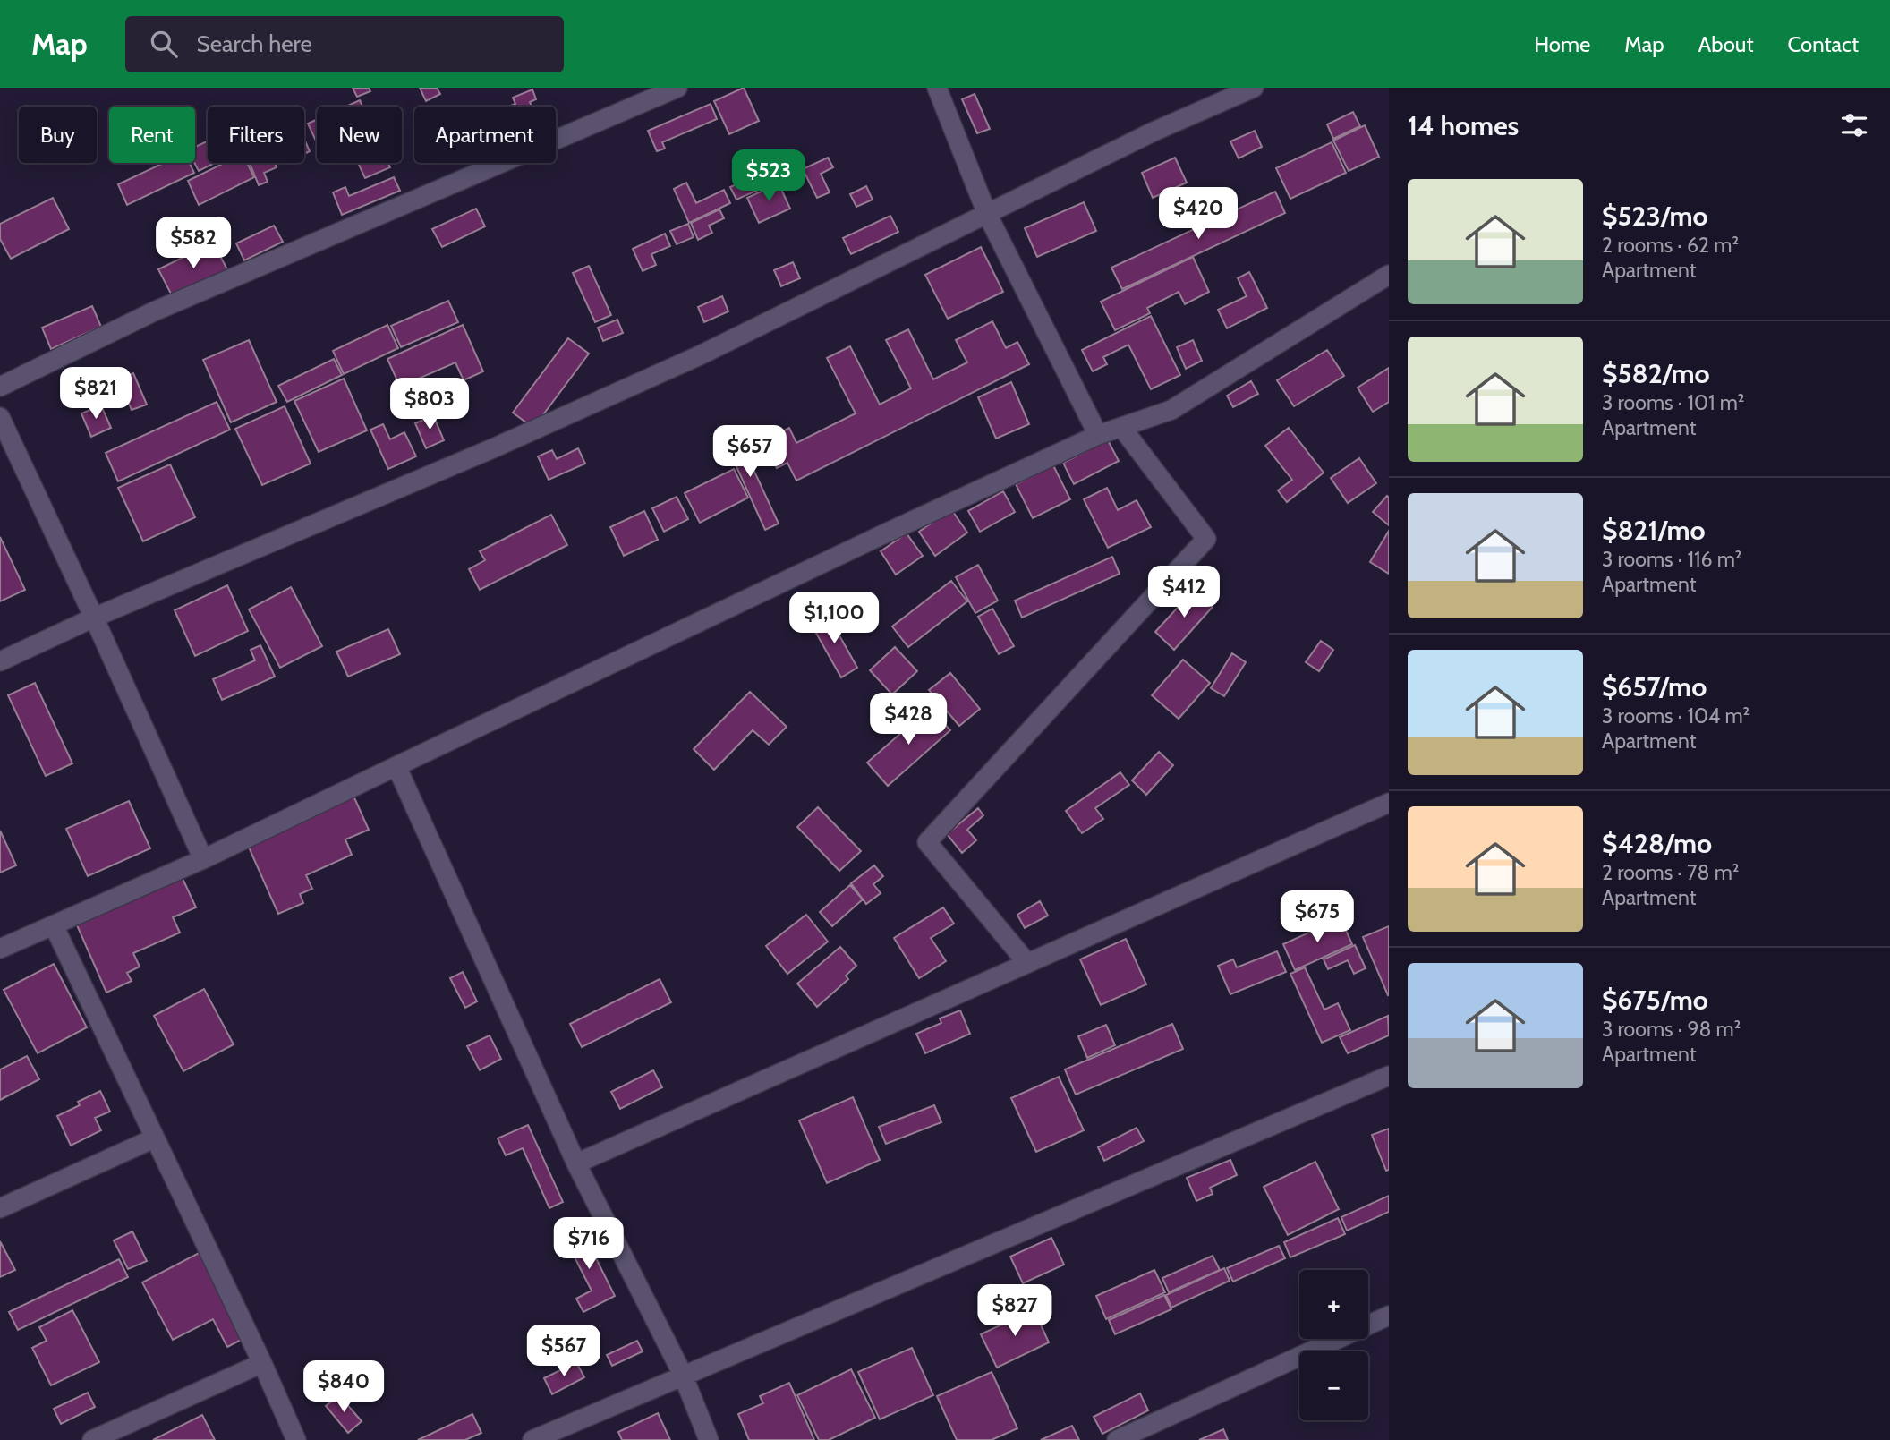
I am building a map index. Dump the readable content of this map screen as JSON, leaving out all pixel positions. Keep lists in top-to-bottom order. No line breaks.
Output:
{"page":{"header":"Map","search":"Search here","nav":["Home","Map","About","Contact"],"heading":"14 homes","chip":["Buy","Rent","Filters","New","Apartment"],"price":["$523","$420","$582","$821","$803","$657","$412","$1,100","$428","$675","$716","$827","$567","$840"],"list":[{"name":"$523/mo","note":"2 rooms · 62 m² · Apartment"},{"name":"$582/mo","note":"3 rooms · 101 m² · Apartment"},{"name":"$821/mo","note":"3 rooms · 116 m² · Apartment"},{"name":"$657/mo","note":"3 rooms · 104 m² · Apartment"},{"name":"$428/mo","note":"2 rooms · 78 m² · Apartment"},{"name":"$675/mo","note":"3 rooms · 98 m² · Apartment"}],"map_buttons":["+","−"]}}
